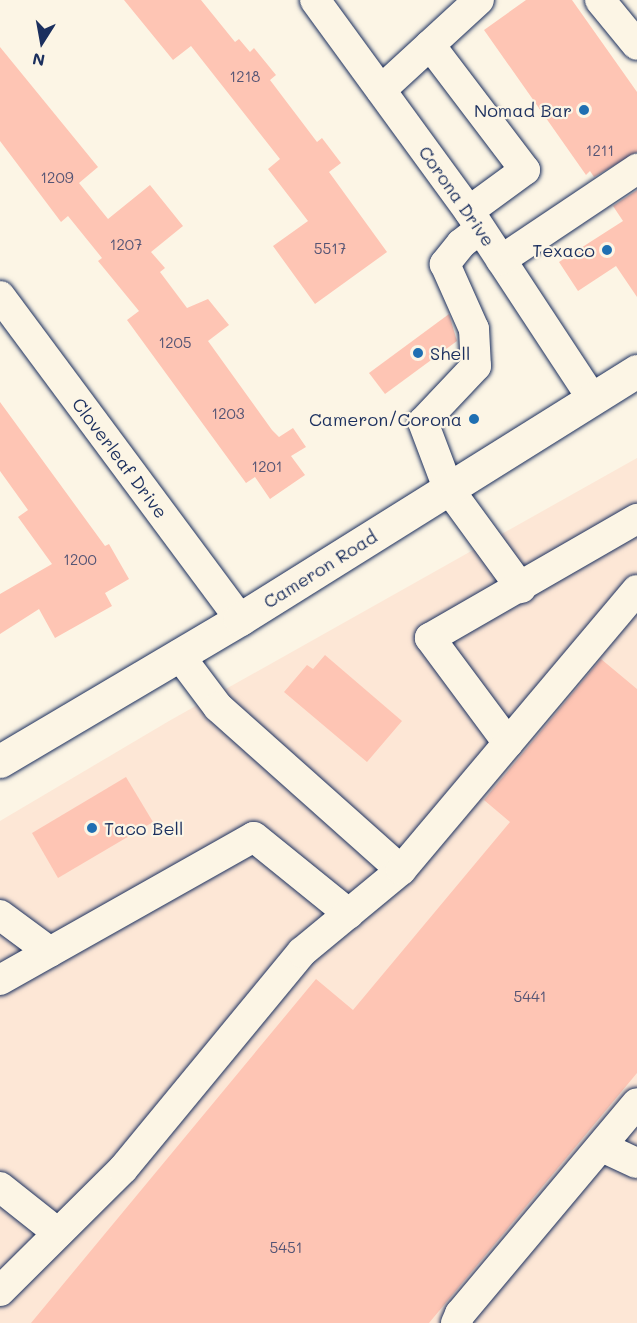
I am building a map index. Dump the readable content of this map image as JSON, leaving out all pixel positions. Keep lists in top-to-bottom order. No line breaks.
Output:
{"streets":{"main road":["Cameron Road"],"street":["Corona Drive","Cloverleaf Drive"]},"crossings":[["Corona Drive","Cameron Road"],["Cloverleaf Drive","Cameron Road"]],"places":["Nomad Bar","Texaco","Shell","Cameron/Corona","Taco Bell"],"house_numbers":["1218","1211","1209","1207","5517","1205","1203","1201","1200","5441","5451"],"north":"bottom"}
